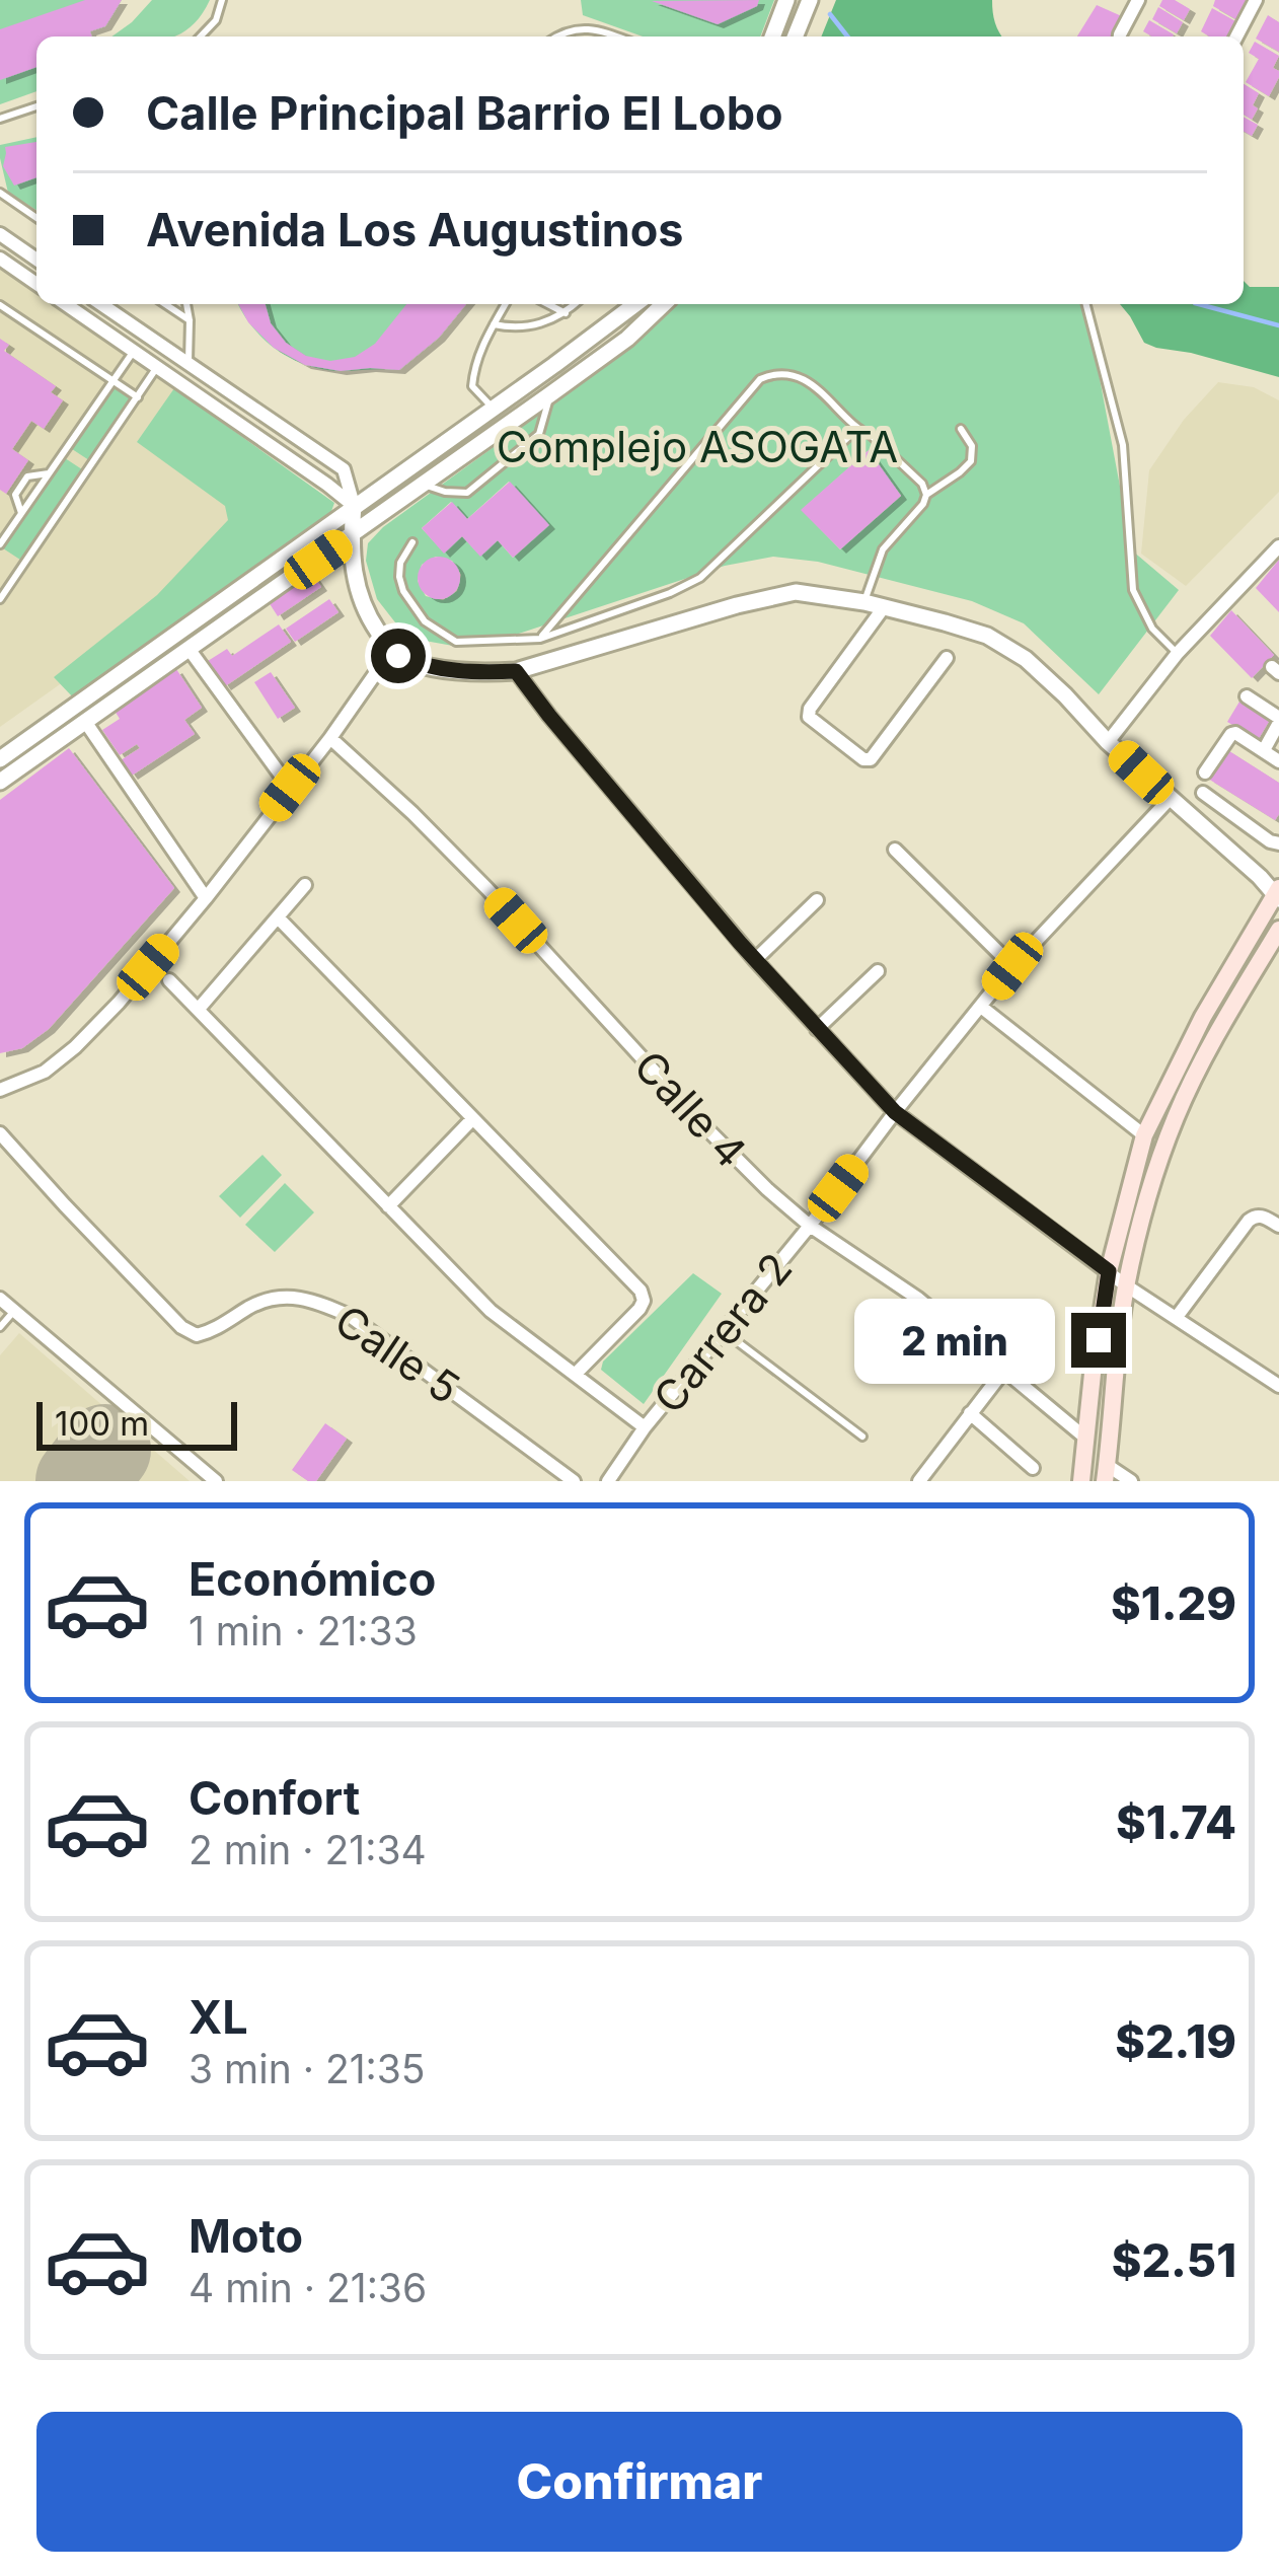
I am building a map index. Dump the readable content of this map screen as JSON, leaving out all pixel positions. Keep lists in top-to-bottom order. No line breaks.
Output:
{"streets":{"street":["Calle 4","Carrera 2","Calle 5"]},"crossings":[["Calle 4","Carrera 2"]],"parks":["Complejo ASOGATA"],"scale_bar":"100 m","page":{"banner":["Calle Principal Barrio El Lobo","Avenida Los Augustinos"],"bubble":"2 min","scale":"100 m","list":[{"name":"Económico","note":"1 min · 21:33","value":"$1.29"},{"name":"Confort","note":"2 min · 21:34","value":"$1.74"},{"name":"XL","note":"3 min · 21:35","value":"$2.19"},{"name":"Moto","note":"4 min · 21:36","value":"$2.51"}],"buttons":"Confirmar"}}
